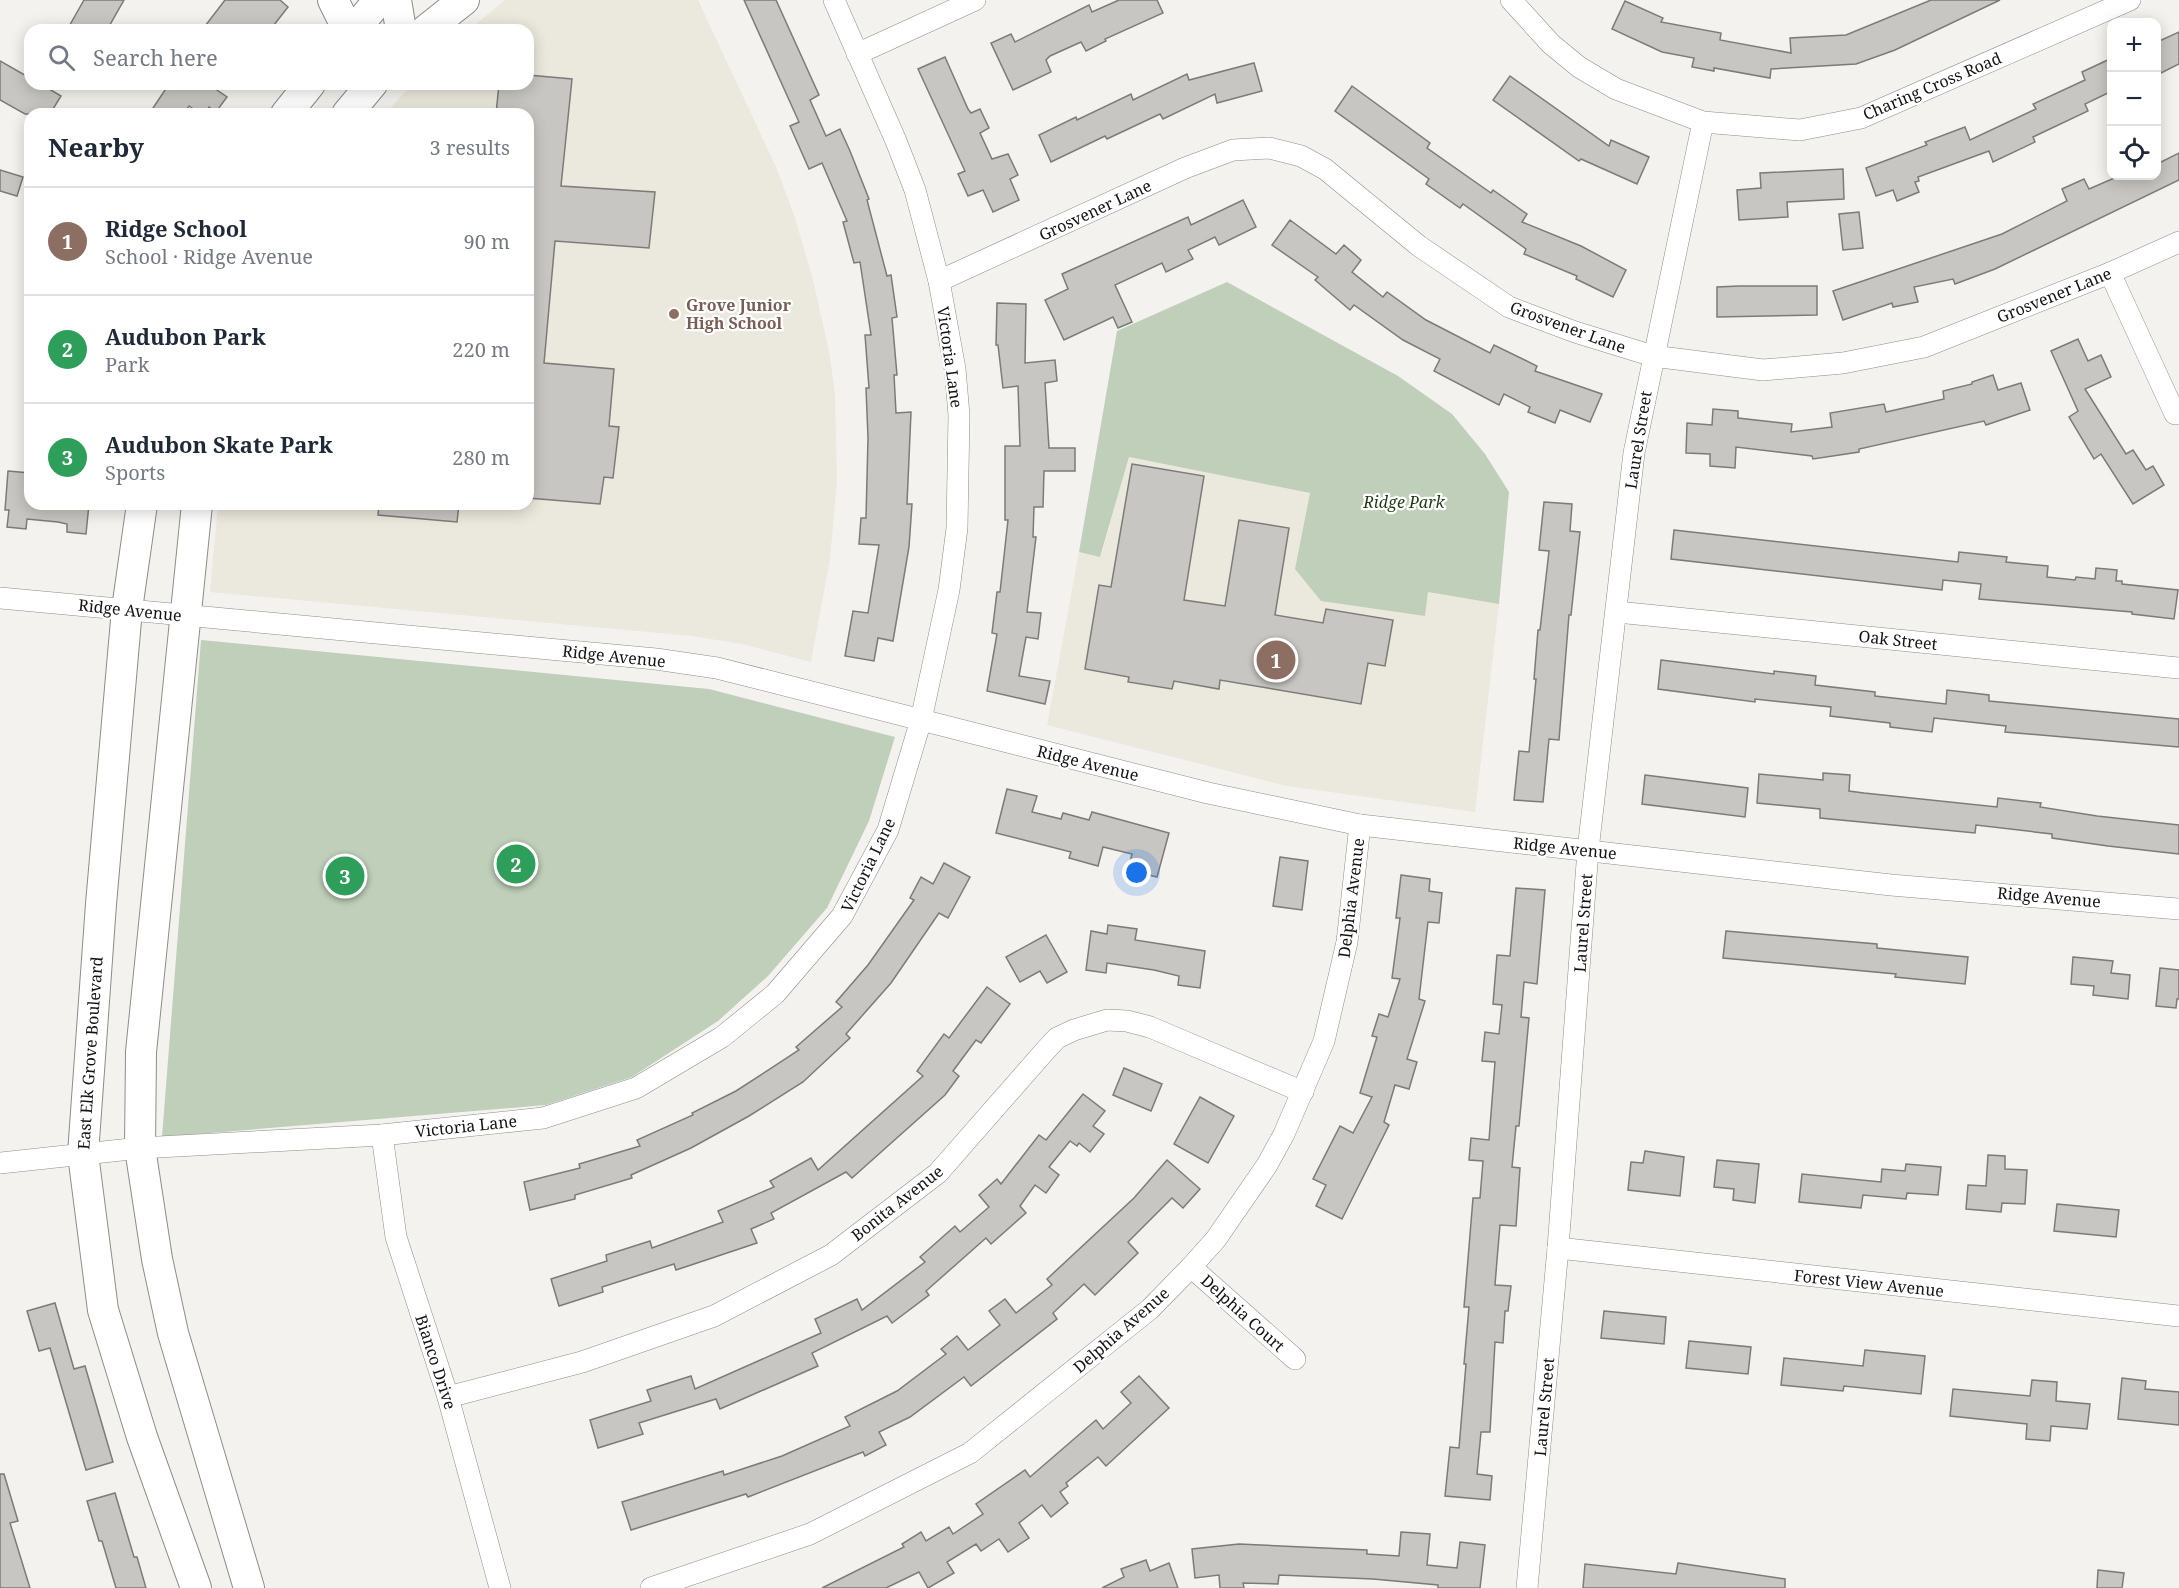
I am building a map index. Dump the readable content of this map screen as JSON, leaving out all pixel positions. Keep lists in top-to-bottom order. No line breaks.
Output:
{"streets":{"street":["Charing Cross Road","Grosvener Lane","Victoria Lane","Laurel Street","Ridge Avenue","Oak Street","Delphia Avenue","East Elk Grove Boulevard","Bonita Avenue","Forest View Avenue","Delphia Court","Bianco Drive"]},"crossings":[["Charing Cross Road","Laurel Street"],["Grosvener Lane","Victoria Lane"],["Grosvener Lane","Laurel Street"],["Victoria Lane","Ridge Avenue"],["Victoria Lane","East Elk Grove Boulevard"],["Victoria Lane","Bianco Drive"],["Laurel Street","Ridge Avenue"],["Laurel Street","Oak Street"],["Laurel Street","Forest View Avenue"],["Ridge Avenue","Delphia Avenue"],["Ridge Avenue","East Elk Grove Boulevard"],["Delphia Avenue","Bonita Avenue"],["Delphia Avenue","Delphia Court"],["Bonita Avenue","Bianco Drive"]],"parks":["Ridge Park"],"places":["Grove Junior High School"],"page":{"map_buttons":["+","−"],"search":"Search here","heading":["Nearby","3 results"],"list":[{"mark":"1","name":"Ridge School","note":"School · Ridge Avenue","value":"90 m"},{"mark":"2","name":"Audubon Park","note":"Park","value":"220 m"},{"mark":"3","name":"Audubon Skate Park","note":"Sports","value":"280 m"}],"pins":["1","2","3"]}}
